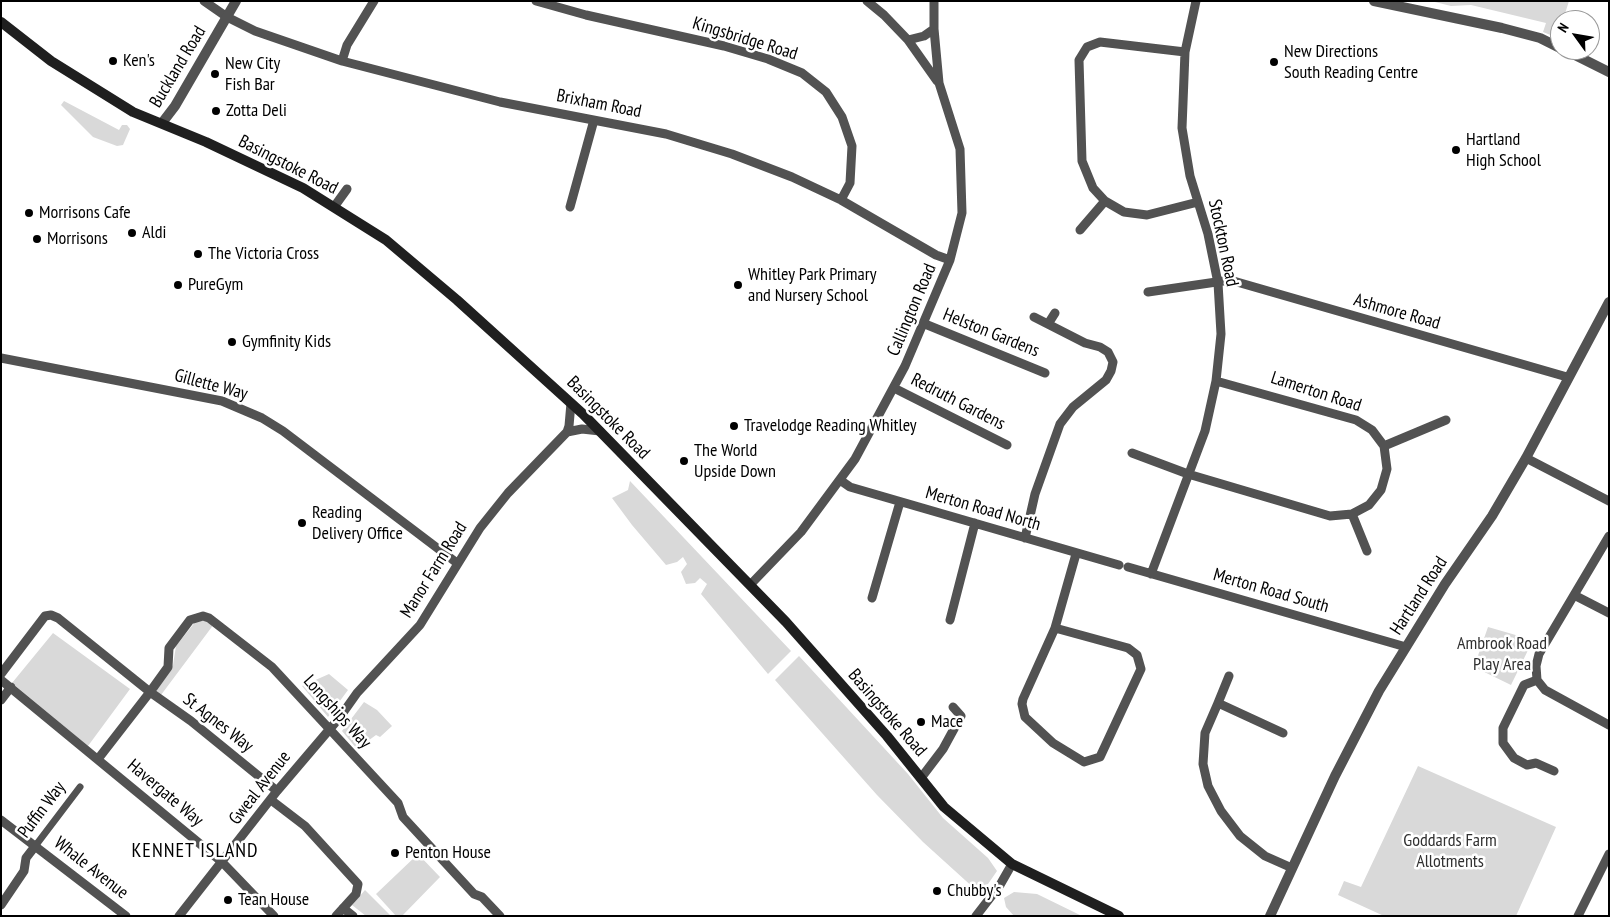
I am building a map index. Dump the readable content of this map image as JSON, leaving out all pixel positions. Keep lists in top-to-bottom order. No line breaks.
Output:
{"streets":{"main road":["Basingstoke Road"],"street":["Kingsbridge Road","Buckland Road","Brixham Road","Stockton Road","Callington Road","Ashmore Road","Helston Gardens","Gillette Way","Lamerton Road","Redruth Gardens","Merton Road North","Manor Farm Road","Merton Road South","Hartland Road","Longships Way","St Agnes Way","Gweal Avenue","Havergate Way","Puffin Way","Whale Avenue"]},"crossings":[["Kingsbridge Road","Brixham Road"],["Buckland Road","Brixham Road"],["Buckland Road","Basingstoke Road"],["Brixham Road","Callington Road"],["Basingstoke Road","Callington Road"],["Stockton Road","Ashmore Road"],["Stockton Road","Lamerton Road"],["Stockton Road","Merton Road South"],["Callington Road","Helston Gardens"],["Callington Road","Redruth Gardens"],["Callington Road","Merton Road North"],["Ashmore Road","Hartland Road"],["Gillette Way","Manor Farm Road"],["Merton Road North","Merton Road South"],["Manor Farm Road","Longships Way"],["Manor Farm Road","Gweal Avenue"],["Merton Road South","Hartland Road"],["Longships Way","St Agnes Way"],["Longships Way","Gweal Avenue"],["St Agnes Way","Gweal Avenue"],["Gweal Avenue","Havergate Way"],["Puffin Way","Whale Avenue"]],"districts":["KENNET ISLAND"],"parks":["Ambrook Road Play Area","Goddards Farm Allotments"],"places":["Ken's","New Directions South Reading Centre","New City Fish Bar","Zotta Deli","Hartland High School","Morrisons Cafe","Aldi","Morrisons","The Victoria Cross","PureGym","Whitley Park Primary and Nursery School","Gymfinity Kids","Travelodge Reading Whitley","The World Upside Down","Reading Delivery Office","Mace","Penton House","Chubby's","Tean House"],"north":"top left"}
